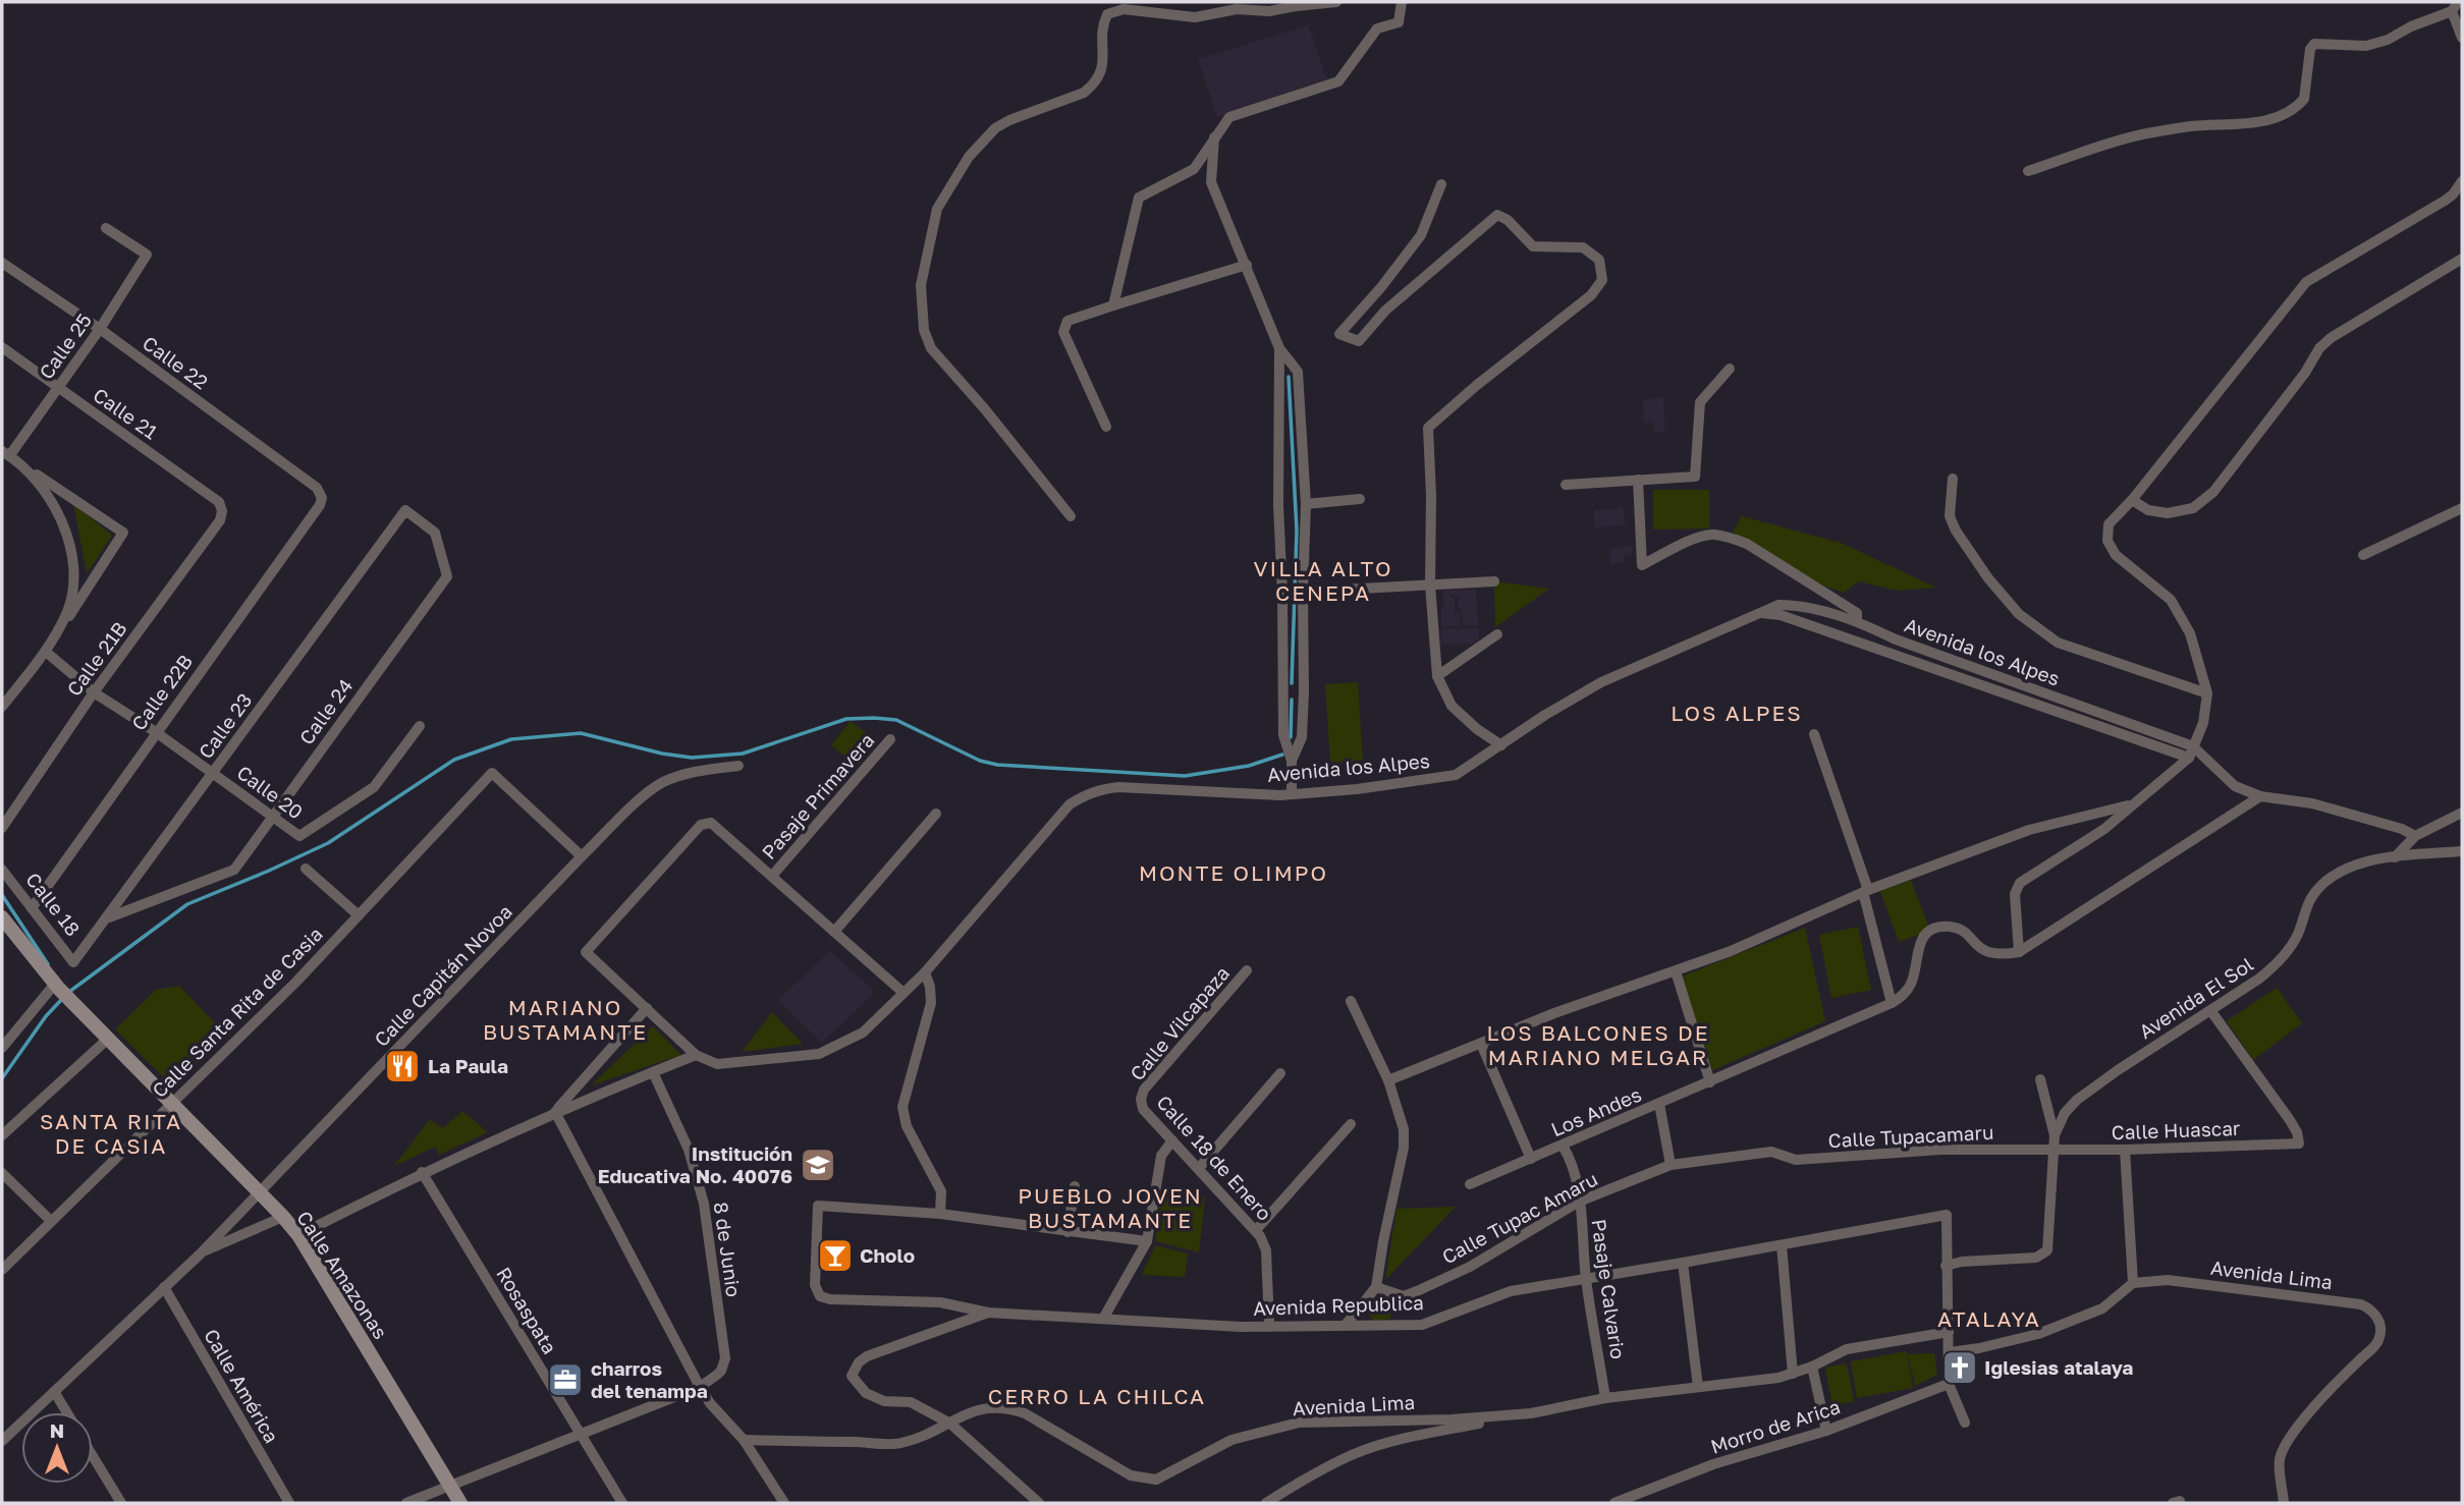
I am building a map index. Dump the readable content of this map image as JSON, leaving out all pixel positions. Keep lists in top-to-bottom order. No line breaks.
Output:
{"streets":{"street":["Calle 25","Calle 22","Calle 21","Avenida los Alpes","Calle 21B","Calle 22B","Calle 24","Calle 23","Calle 20","Pasaje Primavera","Calle 18","Calle Capitán Novoa","Avenida El Sol","Calle Santa Rita de Casia","Calle Vilcapaza","Los Andes","Calle Huascar","Calle Tupacamaru","Calle 18 de Enero","Calle Tupac Amaru","8 de Junio","Calle Amazonas","Avenida Lima","Pasaje Calvario","Avenida Republica","Rosaspata","Calle América","Morro de Arica"]},"crossings":[["Calle 25","Calle 22"],["Calle 25","Calle 21"],["Calle 22","Calle 22B"],["Calle 21","Calle 21B"],["Calle 21B","Calle 20"],["Calle 22B","Calle 20"],["Calle 22B","Calle 18"],["Calle 24","Calle 23"],["Calle 24","Calle 20"],["Calle 23","Calle 20"],["Calle 23","Calle 18"],["Calle Capitán Novoa","Calle Santa Rita de Casia"],["Calle Capitán Novoa","Calle Amazonas"],["Calle Capitán Novoa","Calle América"],["Avenida El Sol","Calle Huascar"],["Calle Santa Rita de Casia","Calle Amazonas"],["Calle Vilcapaza","Calle 18 de Enero"],["Los Andes","Pasaje Calvario"],["Calle Huascar","Calle Tupacamaru"],["Calle Tupacamaru","Calle Tupac Amaru"],["Calle 18 de Enero","Avenida Republica"],["Calle Tupac Amaru","Pasaje Calvario"],["Avenida Lima","Pasaje Calvario"],["Avenida Lima","Avenida Republica"],["Pasaje Calvario","Avenida Republica"]],"districts":["VILLA ALTO CENEPA","LOS ALPES","MONTE OLIMPO","MARIANO BUSTAMANTE","LOS BALCONES DE MARIANO MELGAR","SANTA RITA DE CASIA","PUEBLO JOVEN BUSTAMANTE","ATALAYA","CERRO LA CHILCA"],"places":{"restaurant":["La Paula"],"school or university":["Institución Educativa No. 40076"],"bar":["Cholo"],"church":["Iglesias atalaya"],"office":["charros del tenampa"]},"north":"top"}
